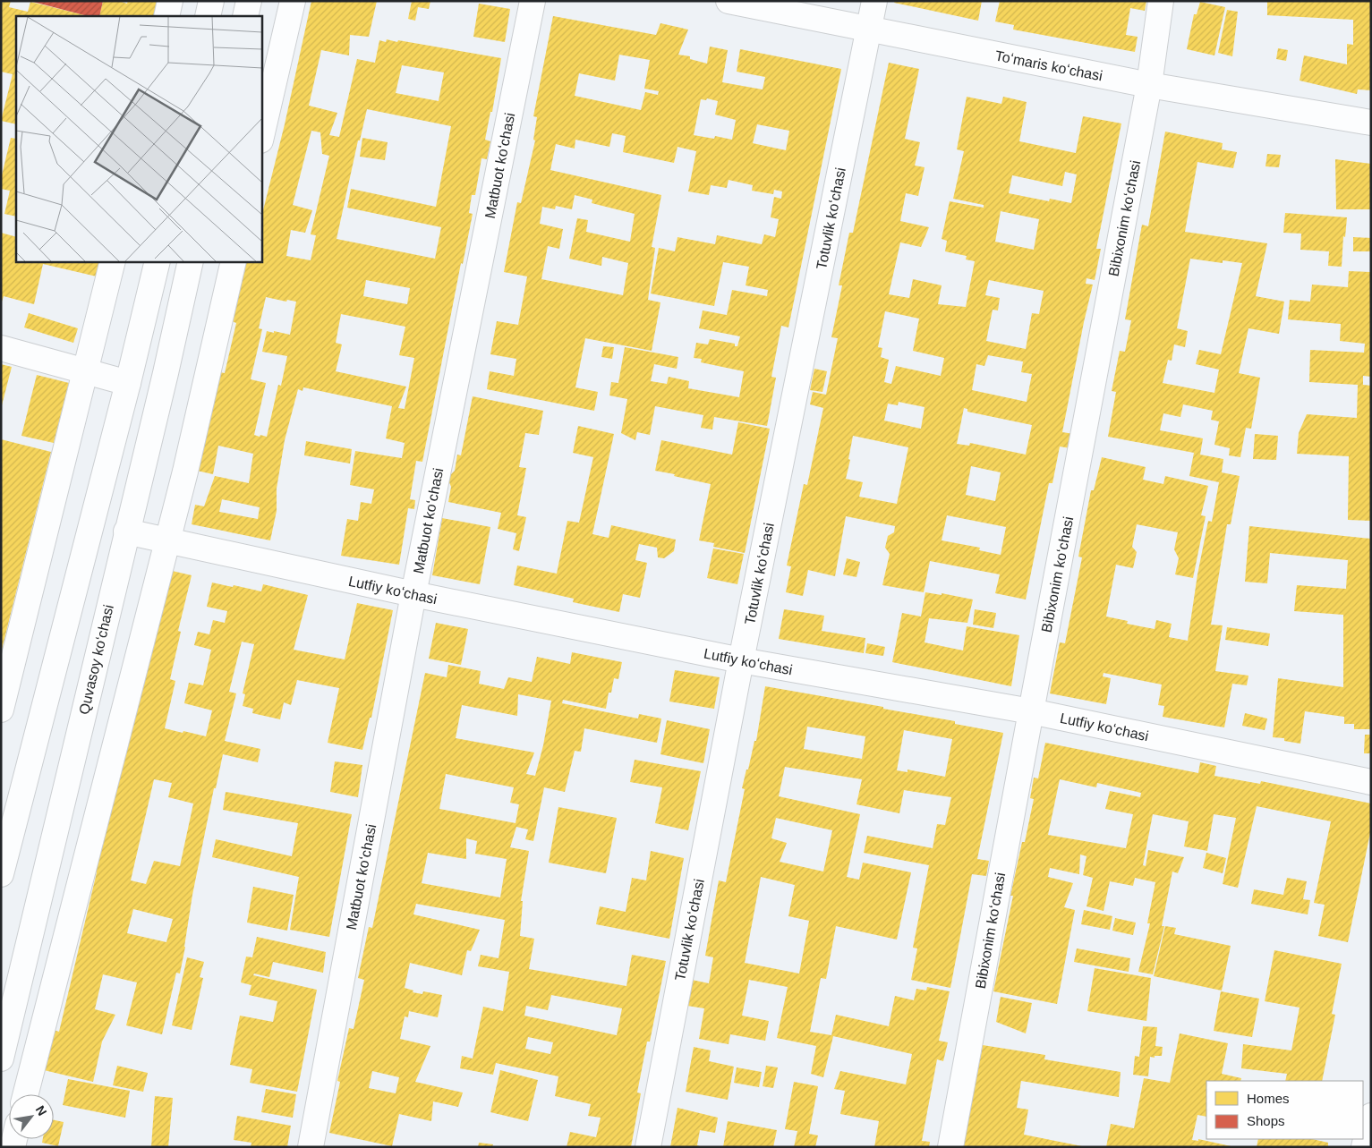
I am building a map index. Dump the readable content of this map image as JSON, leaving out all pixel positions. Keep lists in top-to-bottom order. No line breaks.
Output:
{"streets":{"street":["Toʻmaris koʻchasi","Matbuot koʻchasi","Totuvlik koʻchasi","Bibixonim koʻchasi","Lutfiy koʻchasi","Quvasoy koʻchasi"]},"crossings":[["Toʻmaris koʻchasi","Totuvlik koʻchasi"],["Toʻmaris koʻchasi","Bibixonim koʻchasi"],["Matbuot koʻchasi","Lutfiy koʻchasi"],["Totuvlik koʻchasi","Lutfiy koʻchasi"],["Bibixonim koʻchasi","Lutfiy koʻchasi"],["Lutfiy koʻchasi","Quvasoy koʻchasi"]],"legend":["Homes","Shops"],"north":"top right"}
